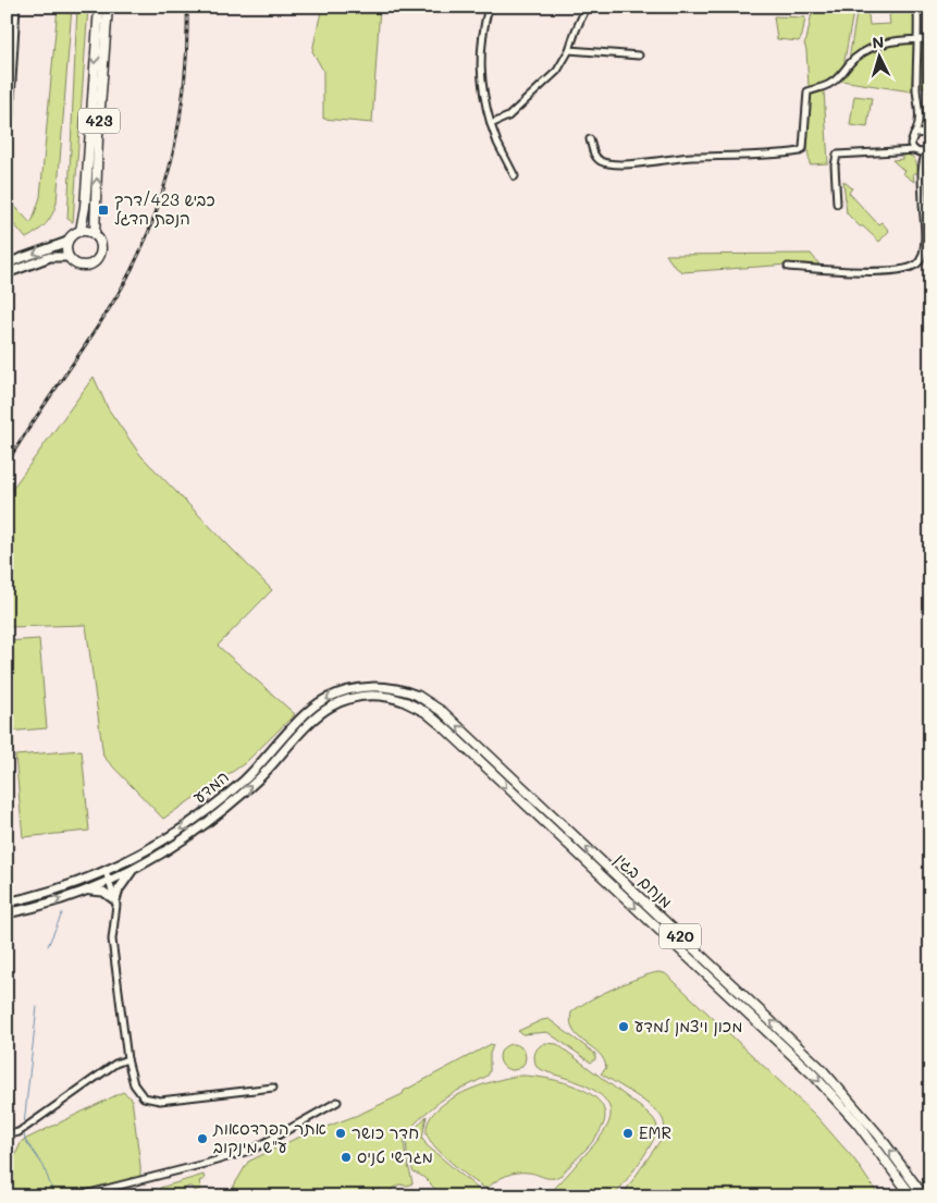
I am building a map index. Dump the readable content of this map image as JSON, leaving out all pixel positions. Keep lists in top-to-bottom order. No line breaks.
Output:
{"streets":{"main road":["423","המדע","מנחם בגין","420"]},"crossings":[["המדע","מנחם בגין"]],"places":{"transit":["כביש 423/דרך הנפת הדגל"],"other":["מכון ויצמן למדע","חדר כושר","EMR","אתר הפרדסאות ע\"ש מינקוב","מגרשי טניס"]},"north":"top"}
